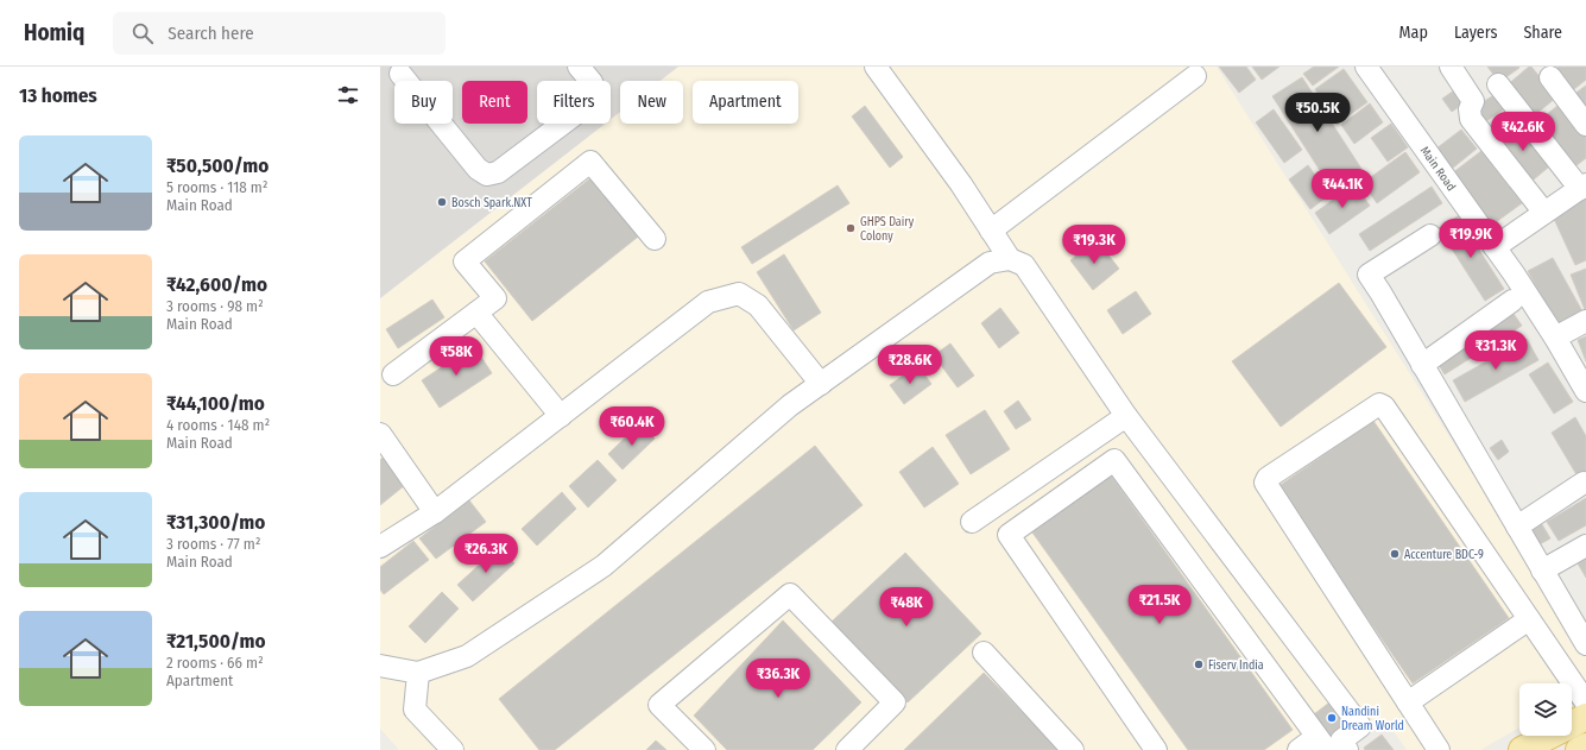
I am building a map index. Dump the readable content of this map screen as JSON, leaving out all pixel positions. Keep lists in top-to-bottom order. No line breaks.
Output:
{"streets":{"street":["Main Road"]},"places":["Bosch Spark.NXT","GHPS Dairy Colony","Accenture BDC-9","Fiserv India","Nandini Dream World"],"page":{"header":"Homiq","search":"Search here","nav":["Map","Layers","Share"],"heading":"13 homes","chip":["Buy","Rent","Filters","New","Apartment"],"price":["₹50.5K","₹42.6K","₹44.1K","₹19.9K","₹19.3K","₹31.3K","₹58K","₹28.6K","₹60.4K","₹26.3K","₹21.5K","₹48K","₹36.3K"],"list":[{"name":"₹50,500/mo","note":"5 rooms · 118 m² · Main Road"},{"name":"₹42,600/mo","note":"3 rooms · 98 m² · Main Road"},{"name":"₹44,100/mo","note":"4 rooms · 148 m² · Main Road"},{"name":"₹31,300/mo","note":"3 rooms · 77 m² · Main Road"},{"name":"₹21,500/mo","note":"2 rooms · 66 m² · Apartment"}]}}
